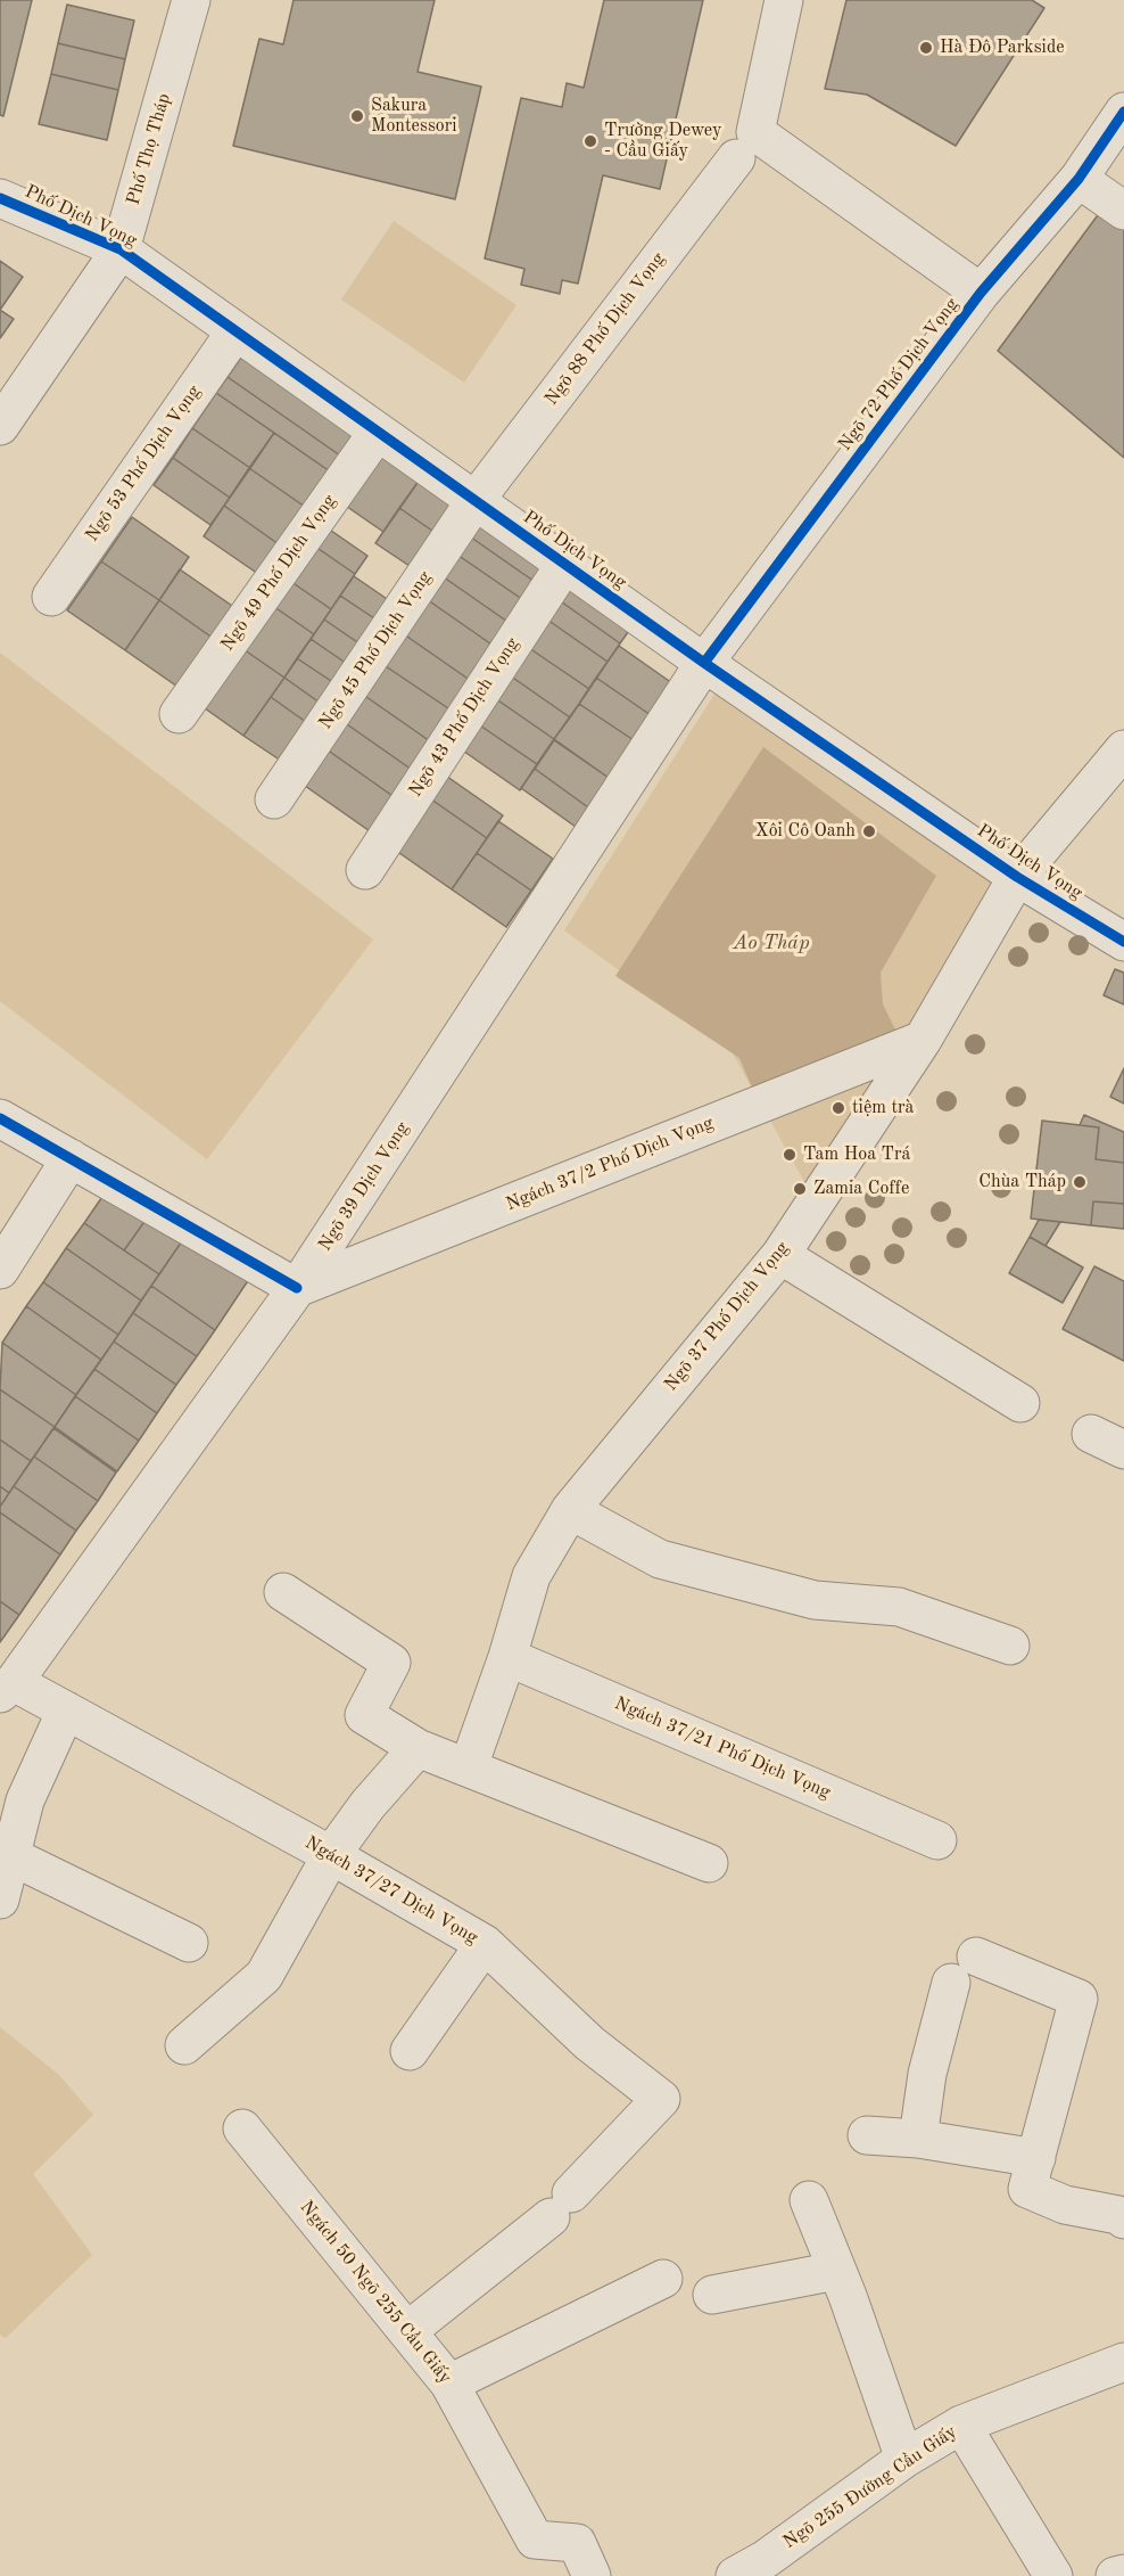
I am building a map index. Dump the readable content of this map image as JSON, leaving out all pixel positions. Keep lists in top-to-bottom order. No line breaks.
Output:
{"streets":{"street":["Phố Thọ Tháp","Phố Dịch Vọng","Ngõ 88 Phố Dịch Vọng","Ngõ 72 Phố Dịch Vọng","Ngõ 53 Phố Dịch Vọng","Ngõ 49 Phố Dịch Vọng","Ngõ 45 Phố Dịch Vọng","Ngõ 43 Phố Dịch Vọng","Ngách 37/2 Phố Dịch Vọng","Ngõ 39 Dịch Vọng","Ngõ 37 Phố Dịch Vọng","Ngách 37/21 Phố Dịch Vọng","Ngách 37/27 Dịch Vọng","Ngách 50 Ngõ 255 Cầu Giấy","Ngõ 255 Đường Cầu Giấy"]},"crossings":[["Phố Thọ Tháp","Phố Dịch Vọng"],["Phố Dịch Vọng","Ngõ 88 Phố Dịch Vọng"],["Phố Dịch Vọng","Ngõ 72 Phố Dịch Vọng"],["Phố Dịch Vọng","Ngõ 53 Phố Dịch Vọng"],["Phố Dịch Vọng","Ngõ 49 Phố Dịch Vọng"],["Phố Dịch Vọng","Ngõ 45 Phố Dịch Vọng"],["Phố Dịch Vọng","Ngõ 43 Phố Dịch Vọng"],["Phố Dịch Vọng","Ngõ 39 Dịch Vọng"],["Phố Dịch Vọng","Ngõ 37 Phố Dịch Vọng"],["Ngõ 88 Phố Dịch Vọng","Ngõ 45 Phố Dịch Vọng"],["Ngõ 72 Phố Dịch Vọng","Ngõ 39 Dịch Vọng"],["Ngách 37/2 Phố Dịch Vọng","Ngõ 39 Dịch Vọng"],["Ngách 37/2 Phố Dịch Vọng","Ngõ 37 Phố Dịch Vọng"],["Ngõ 39 Dịch Vọng","Ngách 37/27 Dịch Vọng"],["Ngõ 37 Phố Dịch Vọng","Ngách 37/21 Phố Dịch Vọng"],["Ngách 37/27 Dịch Vọng","Ngách 50 Ngõ 255 Cầu Giấy"]],"water":["Ao Tháp"],"places":["Hà Đô Parkside","Sakura Montessori","Trường Dewey - Cầu Giấy","Xôi Cô Oanh","tiệm trà","Tam Hoa Trá","Chùa Tháp","Zamia Coffe"]}
